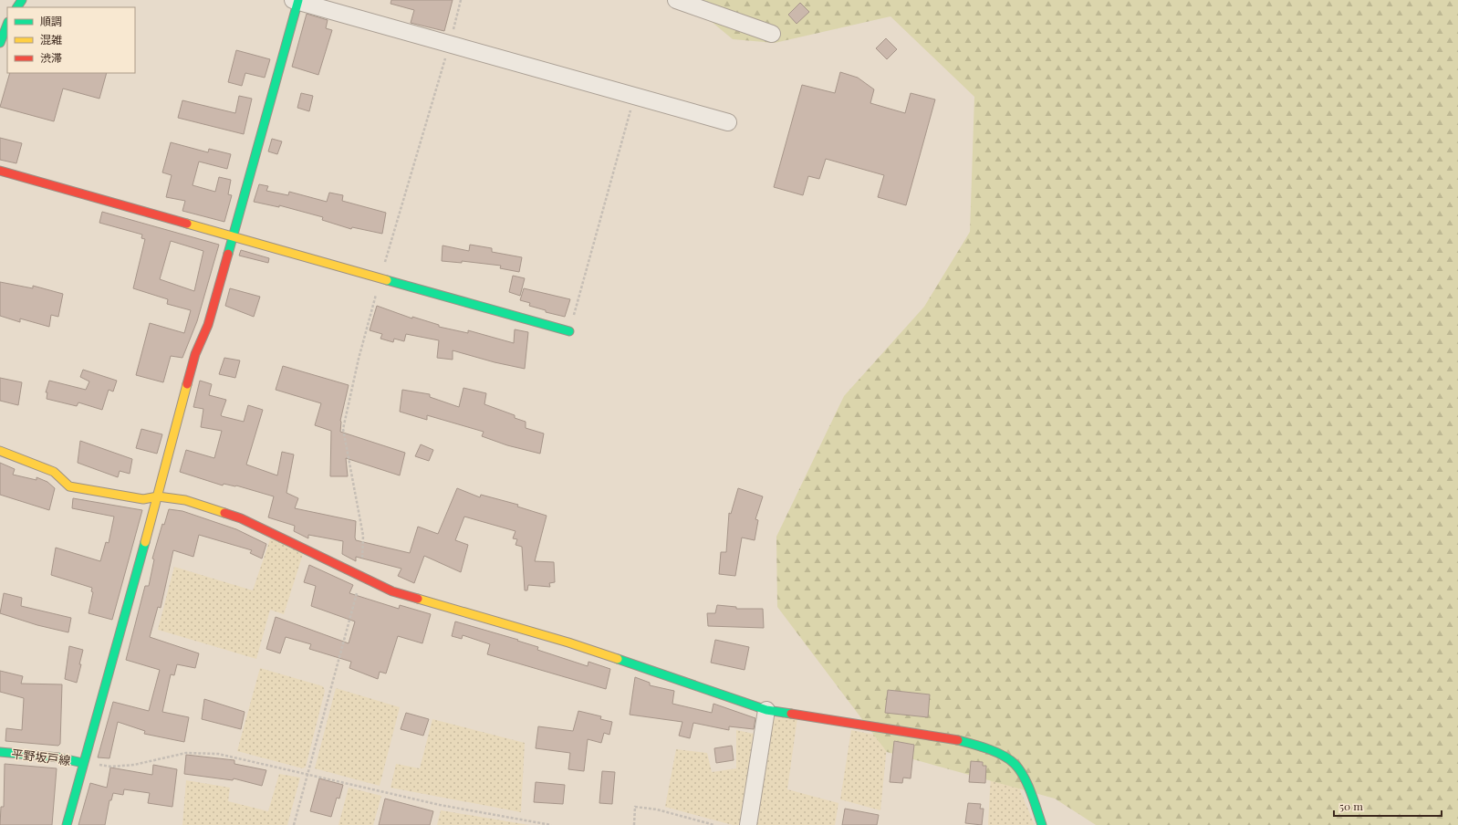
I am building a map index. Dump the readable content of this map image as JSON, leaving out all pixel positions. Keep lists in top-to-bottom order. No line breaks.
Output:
{"streets":{"main road":["平野坂戸線"]},"legend":["順調","混雑","渋滞"],"scale_bar":"50 m"}
